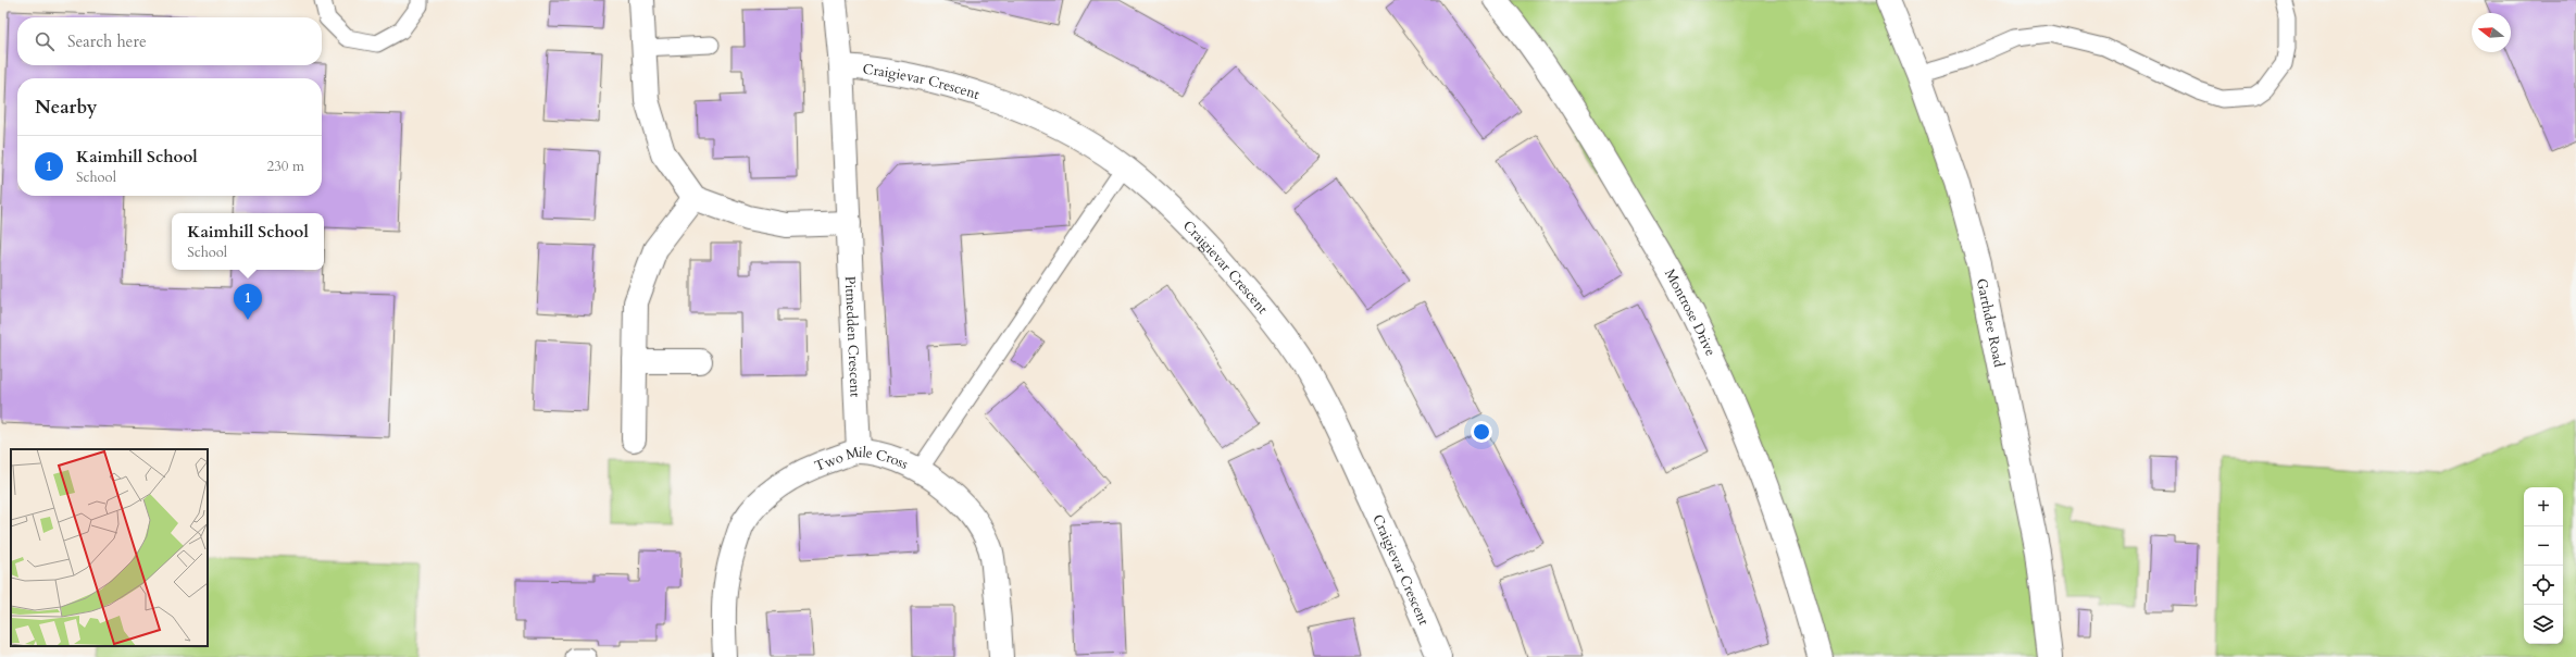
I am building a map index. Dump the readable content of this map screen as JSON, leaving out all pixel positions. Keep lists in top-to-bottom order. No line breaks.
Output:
{"streets":{"street":["Craigievar Crescent","Montrose Drive","Garthdee Road","Pitmedden Crescent","Two Mile Cross"]},"crossings":[["Craigievar Crescent","Pitmedden Crescent"],["Pitmedden Crescent","Two Mile Cross"]],"north":"left","page":{"search":"Search here","heading":"Nearby","list":[{"mark":"1","name":"Kaimhill School","note":"School","value":"230 m"}],"popup":["Kaimhill School","School"],"pins":"1","map_buttons":["+","−"]}}
